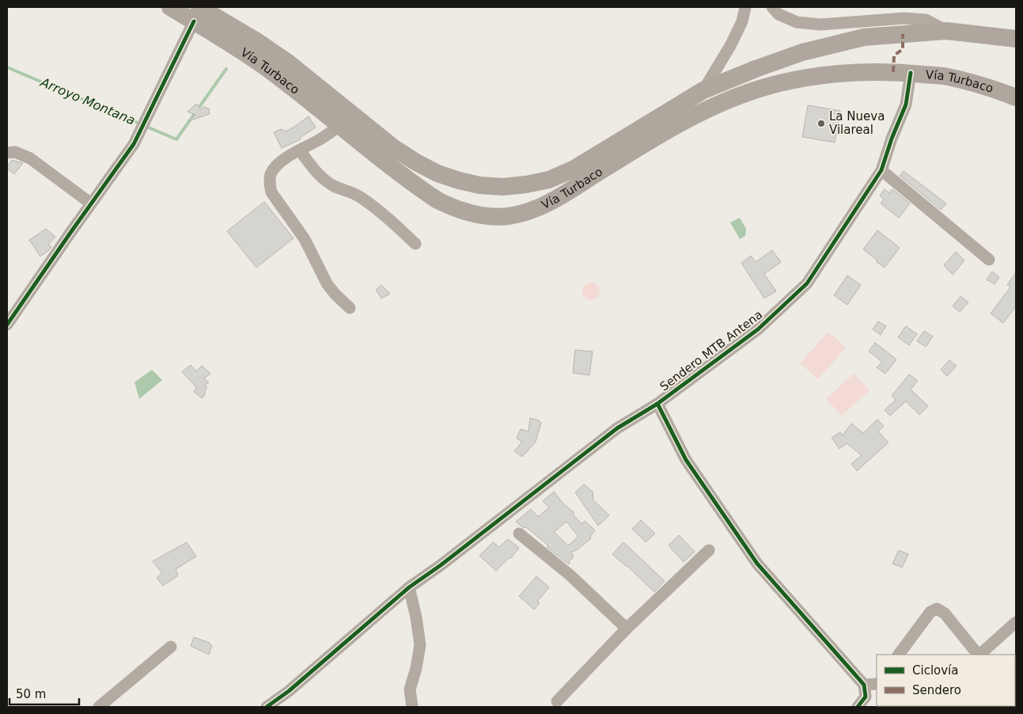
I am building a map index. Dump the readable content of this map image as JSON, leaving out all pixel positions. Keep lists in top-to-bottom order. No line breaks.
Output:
{"streets":{"highway":["Vía Turbaco"],"street":["Sendero MTB Antena"]},"crossings":[["Vía Turbaco","Sendero MTB Antena"]],"water":["Arroyo Montana"],"places":["La Nueva Vilareal"],"legend":["Ciclovía","Sendero"],"scale_bar":"50 m"}
